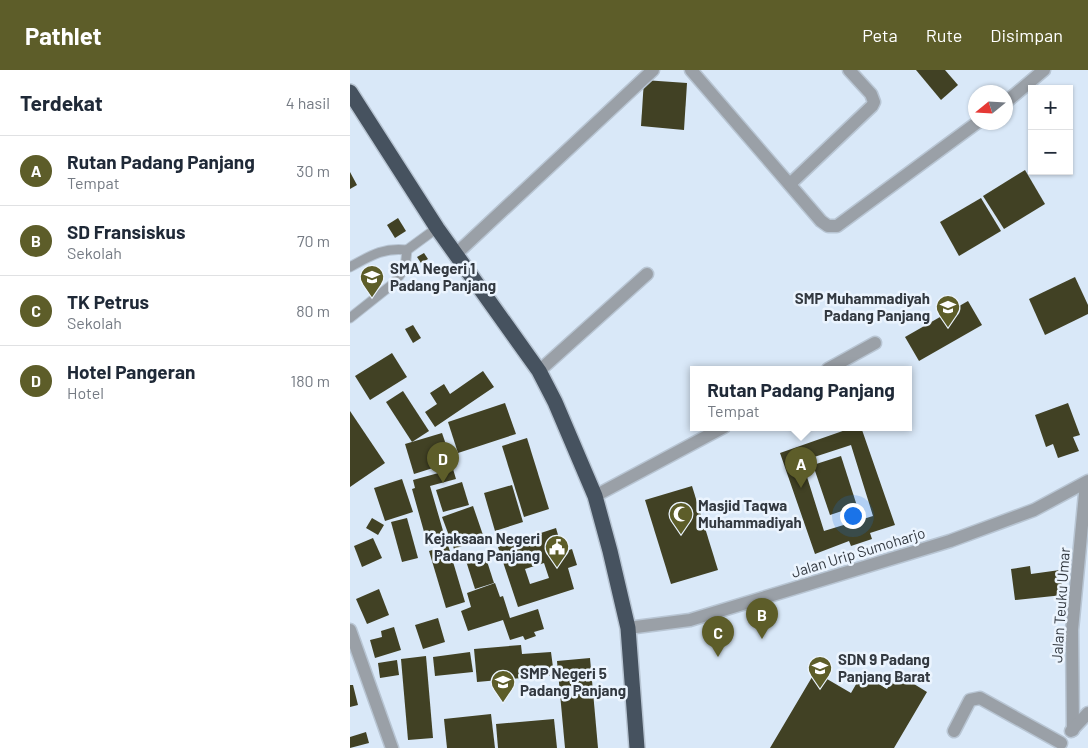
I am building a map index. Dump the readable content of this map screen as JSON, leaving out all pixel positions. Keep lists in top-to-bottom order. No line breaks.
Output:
{"streets":{"street":["Jalan Urip Sumoharjo","Jalan Teuku Umar"]},"crossings":[["Jalan Urip Sumoharjo","Jalan Teuku Umar"]],"places":{"school or university":["SMA Negeri 1 Padang Panjang","SMP Muhammadiyah Padang Panjang","SDN 9 Padang Panjang Barat","SMP Negeri 5 Padang Panjang"],"mosque":["Masjid Taqwa Muhammadiyah"],"public building":["Kejaksaan Negeri Padang Panjang"]},"north":"left","page":{"header":"Pathlet","nav":["Peta","Rute","Disimpan"],"heading":["Terdekat","4 hasil"],"map_buttons":["+","−"],"list":[{"mark":"A","name":"Rutan Padang Panjang","note":"Tempat","value":"30 m"},{"mark":"B","name":"SD Fransiskus","note":"Sekolah","value":"70 m"},{"mark":"C","name":"TK Petrus","note":"Sekolah","value":"80 m"},{"mark":"D","name":"Hotel Pangeran","note":"Hotel","value":"180 m"}],"popup":["Rutan Padang Panjang","Tempat"],"pins":["D","A","B","C"]}}
